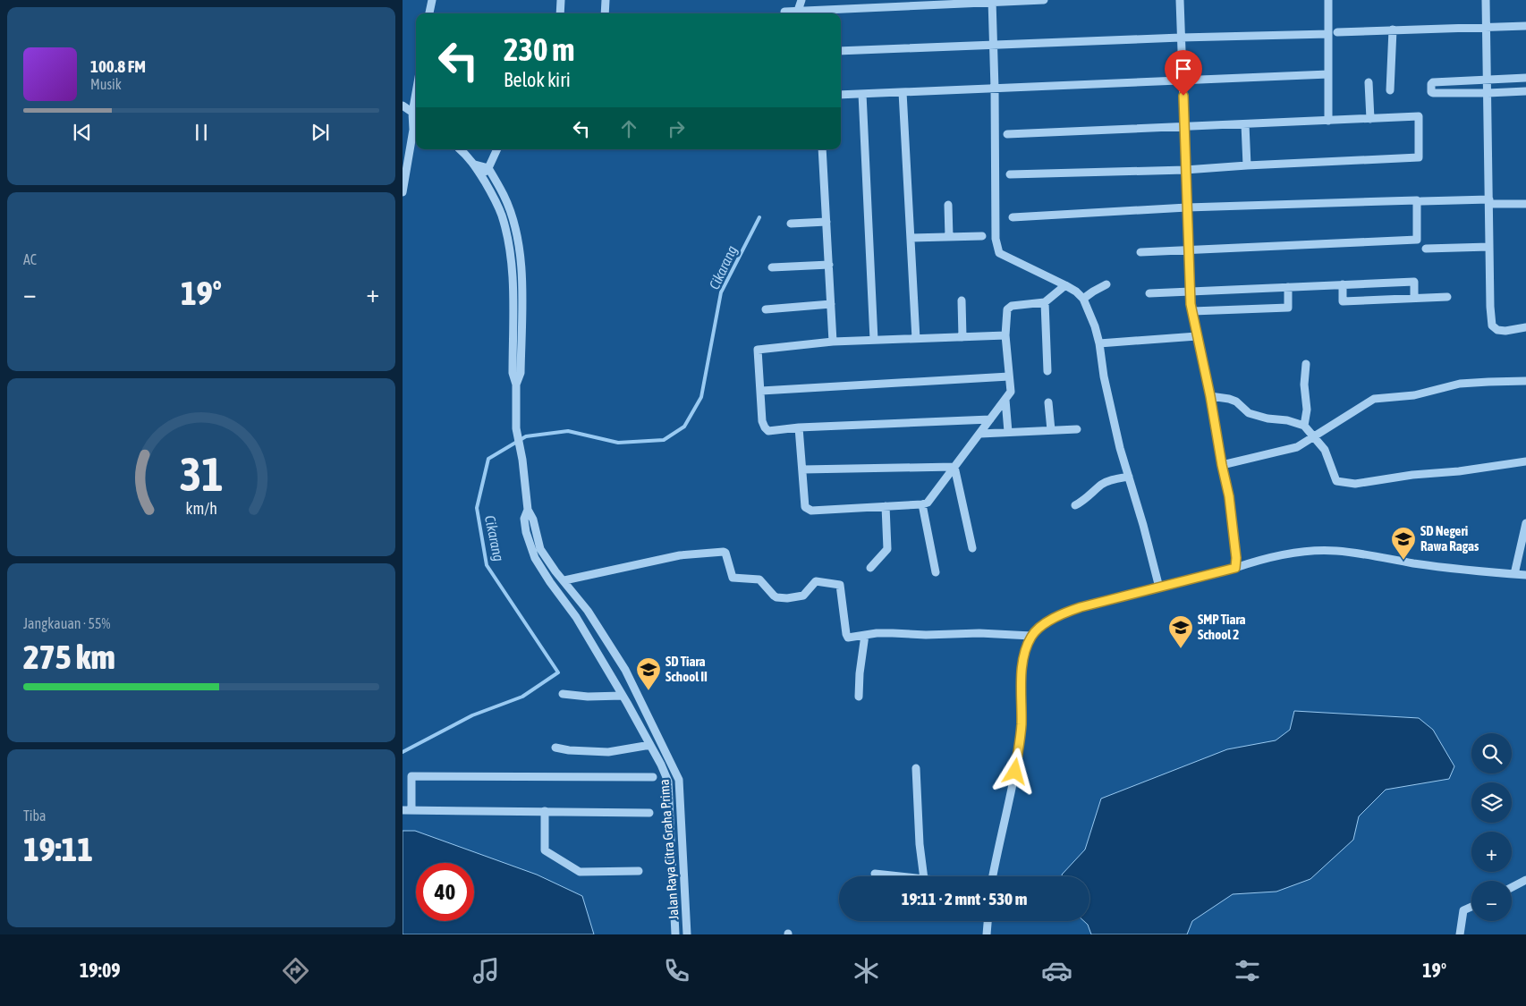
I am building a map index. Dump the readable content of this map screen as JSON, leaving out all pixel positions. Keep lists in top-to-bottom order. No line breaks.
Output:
{"streets":{"street":["Jalan Raya Citra Graha Prima"]},"water":["Cikarang"],"places":{"school or university":["SD Negeri Rawa Ragas","SMP Tiara School 2","SD Tiara School II"]},"page":{"turn":["230 m","Belok kiri"],"song":["100.8 FM","Musik"],"tile":["AC",["Jangkauan · 55%","275 km"],["Tiba","19:11"]],"heat":["−","19°","+"],"map_buttons":["+","−"],"limit":"40","trip":"19:11 · 2 mnt · 530 m","tabs":["19:09","19°"],"gauge":["31","km/h"]}}
